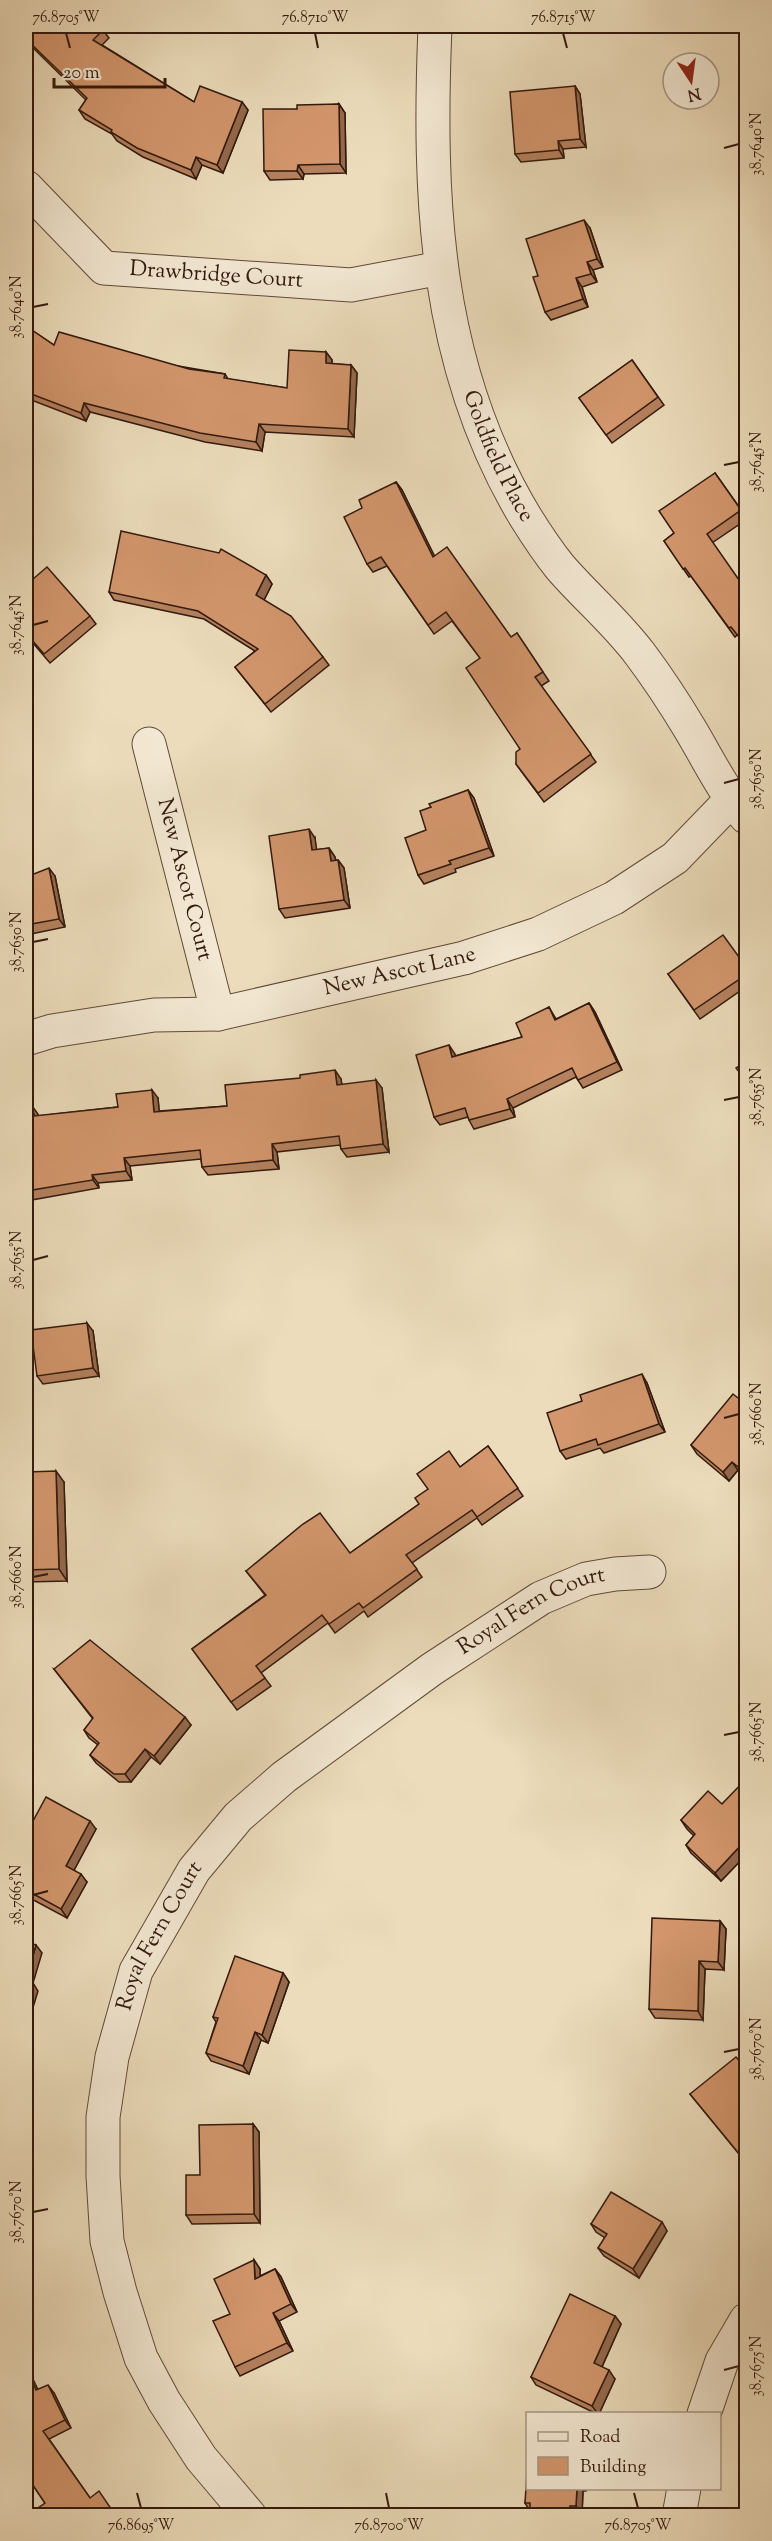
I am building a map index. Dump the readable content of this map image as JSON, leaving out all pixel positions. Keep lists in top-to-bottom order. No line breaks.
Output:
{"streets":{"street":["Drawbridge Court","Goldfield Place","New Ascot Court","New Ascot Lane","Royal Fern Court"]},"crossings":[["Drawbridge Court","Goldfield Place"],["Goldfield Place","New Ascot Lane"],["New Ascot Court","New Ascot Lane"]],"legend":["Road","Building"],"scale_bar":"20 m","north":"bottom","coordinates":["76.8705°W","76.8710°W","76.8715°W","38.7640°N","38.7645°N","38.7650°N","38.7655°N","38.7660°N","38.7665°N","38.7670°N","38.7675°N","76.8695°W","76.8700°W"]}
